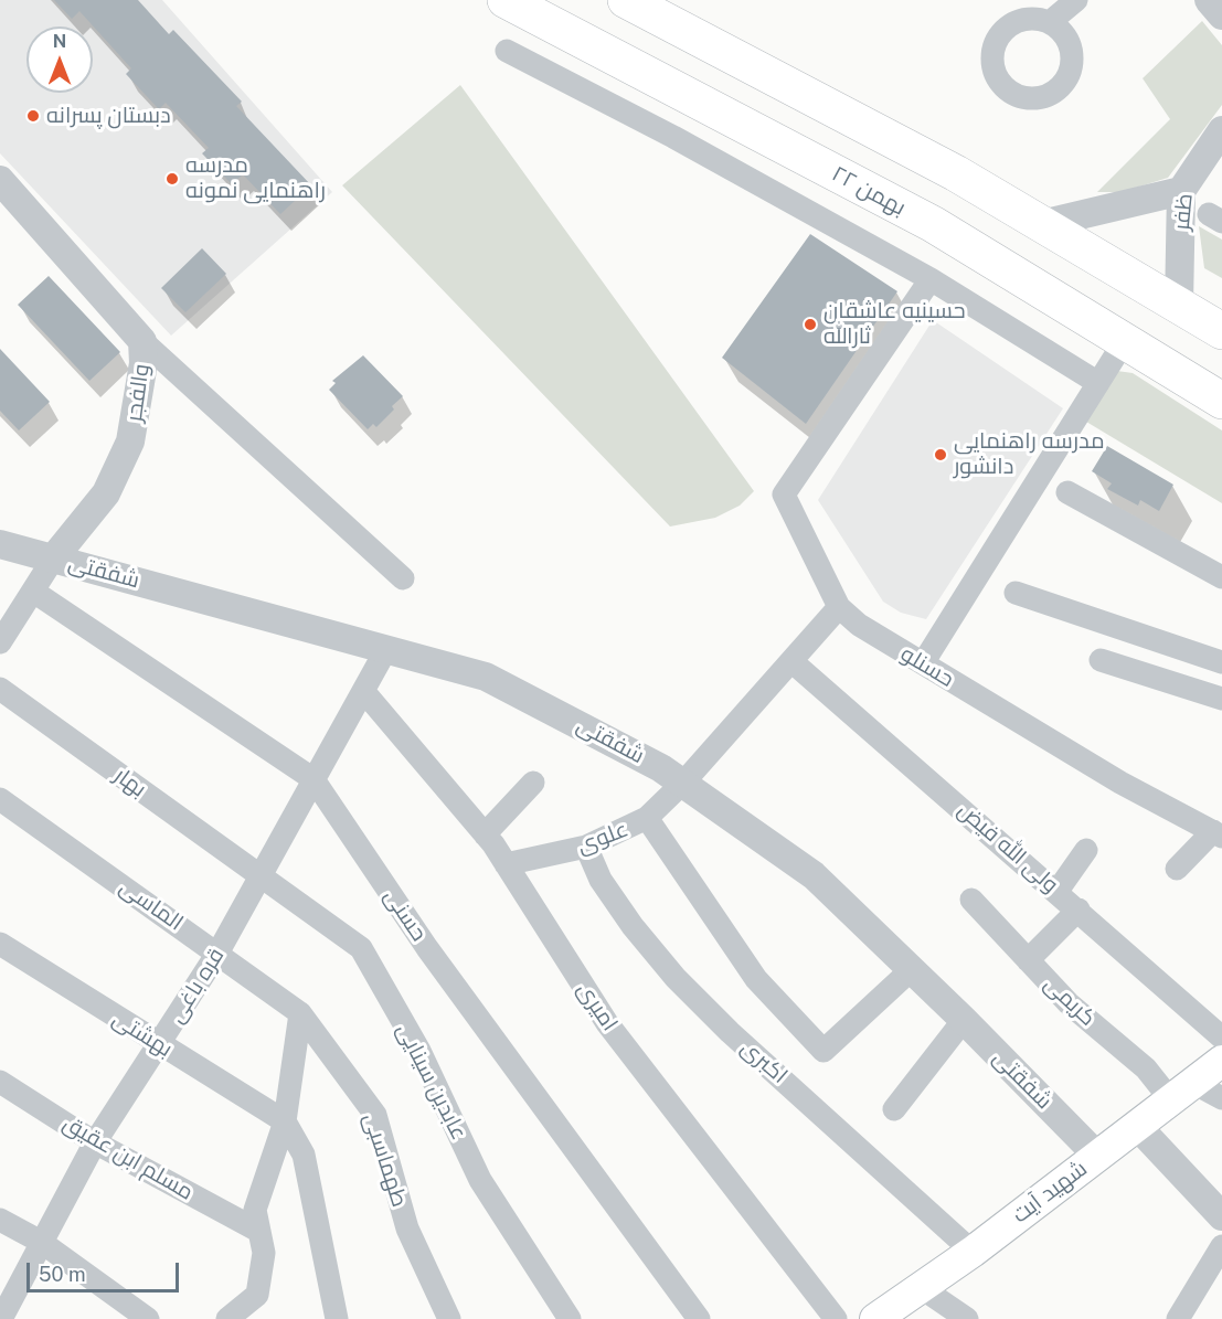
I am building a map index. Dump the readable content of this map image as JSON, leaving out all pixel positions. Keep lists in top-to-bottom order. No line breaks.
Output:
{"streets":{"highway":["۲۲ بهمن"],"main road":["شهید آیت"],"street":["ظفر","والفجر","شفقتی","حسنلو","بهار","علوی","ولی الله فیض","الماسی","حسنی","قره باغی","کریمی","امیری","بهشتی","اکبری","عابدین سینایی","مسلم ابن عقیق","طهماسبی"]},"crossings":[["والفجر","شفقتی"],["شفقتی","علوی"],["شفقتی","قره باغی"],["شفقتی","شهید آیت"],["بهار","قره باغی"],["بهار","عابدین سینایی"],["علوی","امیری"],["علوی","اکبری"],["الماسی","قره باغی"],["الماسی","طهماسبی"],["حسنی","قره باغی"],["قره باغی","امیری"],["قره باغی","بهشتی"],["قره باغی","عابدین سینایی"],["قره باغی","مسلم ابن عقیق"],["کریمی","شهید آیت"],["اکبری","شهید آیت"]],"places":["دبستان پسرانه","مدرسه راهنمایی نمونه","حسینیه عاشقان ثارالله","مدرسه راهنمایی دانشور"],"scale_bar":"50 m","north":"top"}
